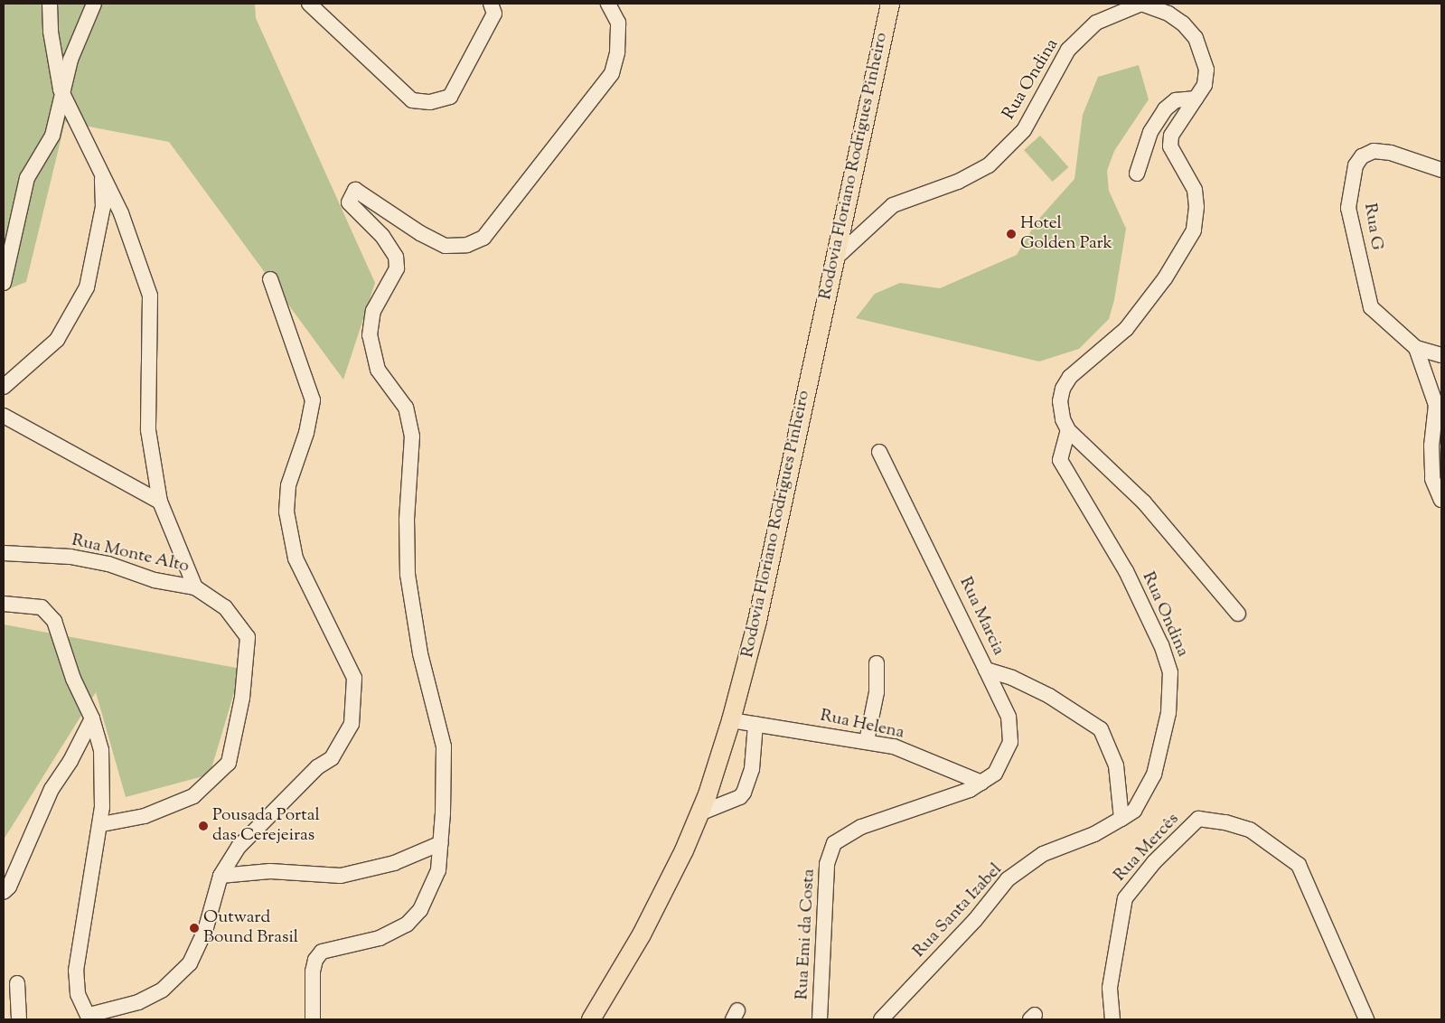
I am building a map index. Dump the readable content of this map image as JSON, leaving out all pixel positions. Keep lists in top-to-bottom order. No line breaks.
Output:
{"streets":{"main road":["Rodovia Floriano Rodrigues Pinheiro"],"street":["Rua Ondina","Rua G","Rua Monte Alto","Rua Marcia","Rua Helena","Rua Mercês","Rua Santa Izabel","Rua Emi da Costa"]},"crossings":[["Rua Ondina","Rodovia Floriano Rodrigues Pinheiro"],["Rua Ondina","Rua Marcia"],["Rua Ondina","Rua Santa Izabel"],["Rodovia Floriano Rodrigues Pinheiro","Rua Helena"],["Rua Marcia","Rua Santa Izabel"],["Rua Marcia","Rua Emi da Costa"],["Rua Helena","Rua Emi da Costa"]],"places":["Hotel Golden Park","Pousada Portal das Cerejeiras","Outward Bound Brasil"]}
